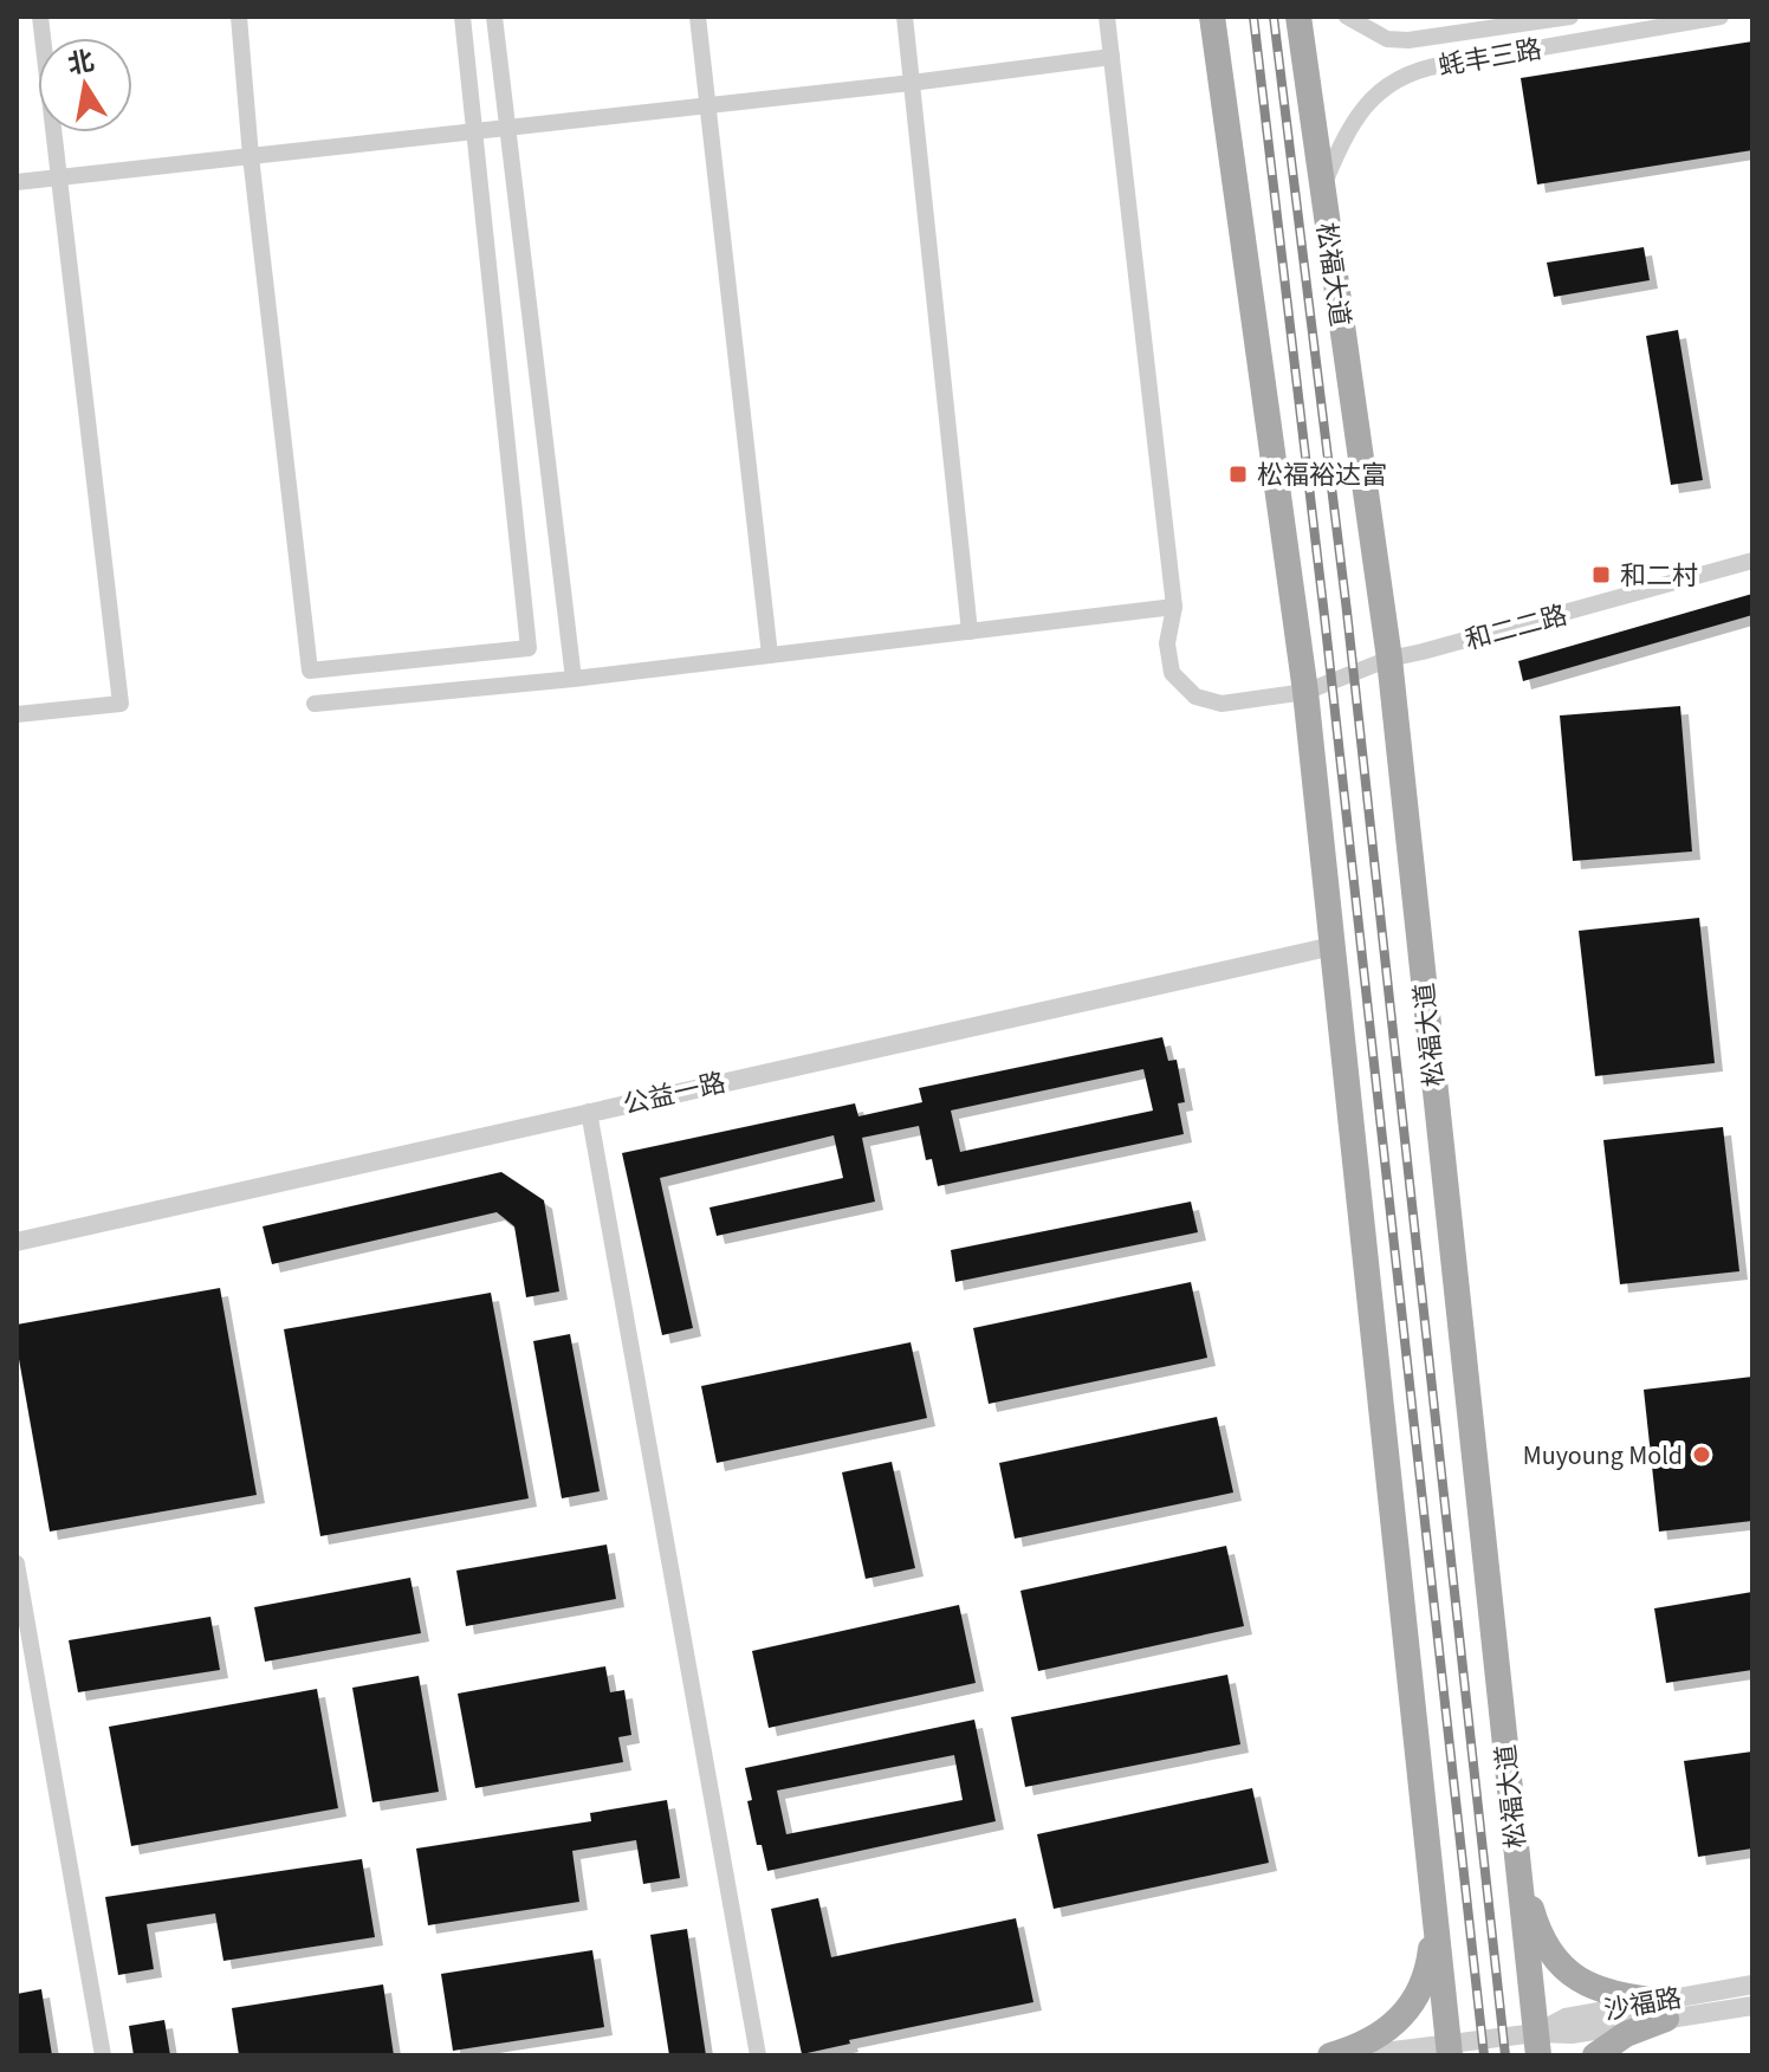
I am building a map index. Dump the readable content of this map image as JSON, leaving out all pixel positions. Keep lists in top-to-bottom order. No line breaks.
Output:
{"streets":{"main road":["松福大道"],"street":["蚝丰三路","和二二路","公益一路","沙福路"]},"crossings":[["蚝丰三路","松福大道"],["松福大道","和二二路"],["松福大道","沙福路"]],"places":{"transit":["松福裕达富","和二村"],"other":["Muyoung Mold"]},"north":"top"}
